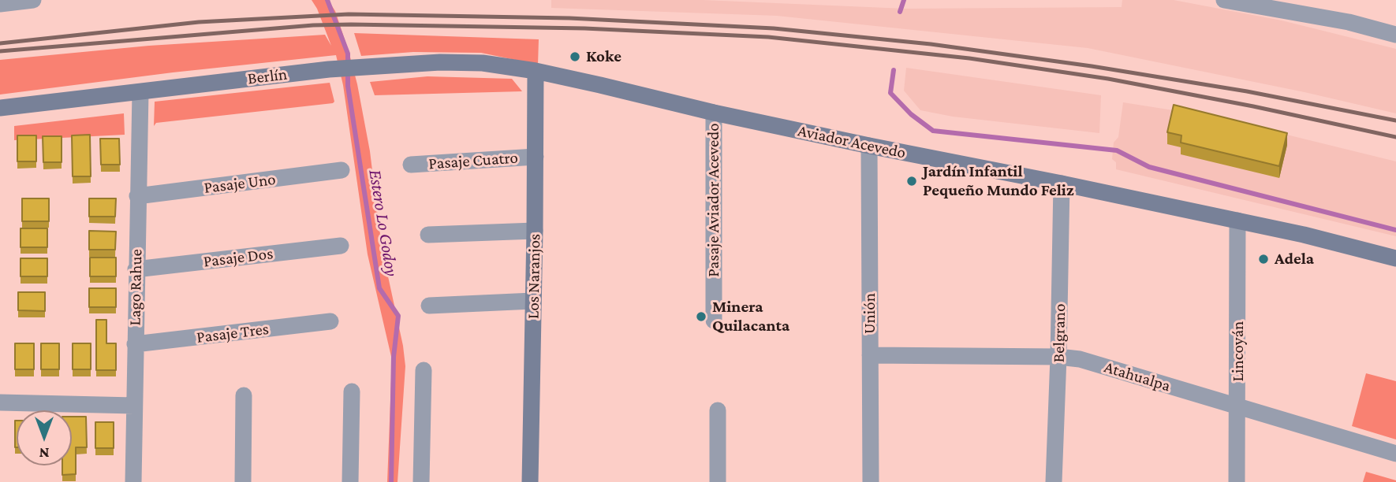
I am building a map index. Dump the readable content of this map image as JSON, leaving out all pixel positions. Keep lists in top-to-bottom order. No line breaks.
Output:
{"streets":{"main road":["Berlín","Aviador Acevedo","Los Naranjos"],"street":["Pasaje Cuatro","Pasaje Uno","Pasaje Aviador Acevedo","Pasaje Dos","Lago Rahue","Unión","Pasaje Tres","Belgrano","Lincoyán","Atahualpa"]},"crossings":[["Berlín","Aviador Acevedo"],["Berlín","Los Naranjos"],["Berlín","Lago Rahue"],["Aviador Acevedo","Pasaje Aviador Acevedo"],["Aviador Acevedo","Los Naranjos"],["Aviador Acevedo","Unión"],["Aviador Acevedo","Belgrano"],["Aviador Acevedo","Lincoyán"],["Pasaje Cuatro","Los Naranjos"],["Pasaje Uno","Lago Rahue"],["Pasaje Dos","Lago Rahue"],["Lago Rahue","Pasaje Tres"],["Unión","Atahualpa"],["Belgrano","Atahualpa"],["Lincoyán","Atahualpa"]],"water":["Estero Lo Godoy"],"places":["Koke","Jardín Infantil Pequeño Mundo Feliz","Adela","Minera Quilacanta"],"north":"bottom"}
